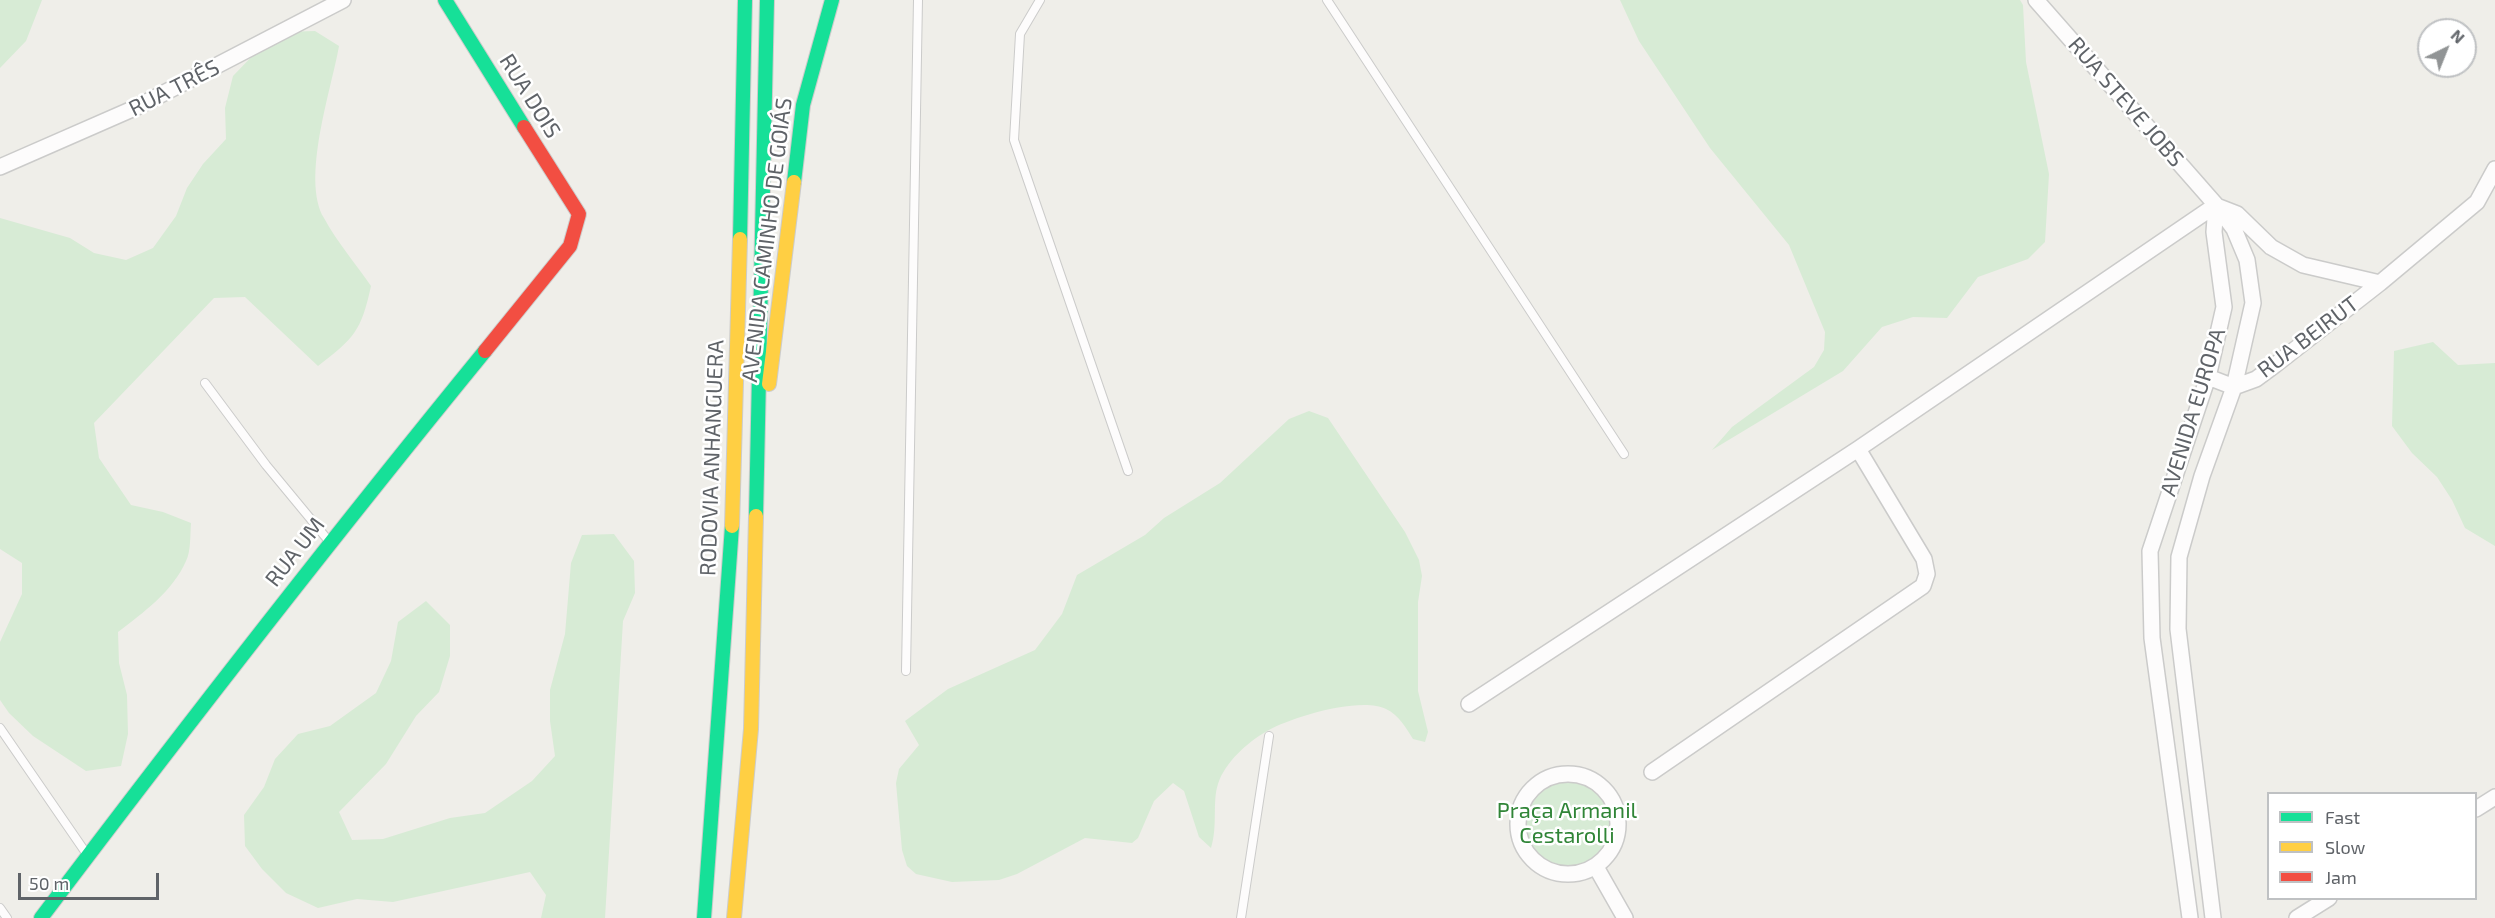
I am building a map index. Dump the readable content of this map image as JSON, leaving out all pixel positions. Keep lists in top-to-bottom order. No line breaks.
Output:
{"streets":{"main road":["RUA DOIS","AVENIDA CAMINHO DE GOIÁS","RODOVIA ANHANGUERA","RUA UM"],"street":["RUA TRÊS","RUA STEVE JOBS","RUA BEIRUT","AVENIDA EUROPA"]},"crossings":[["RUA DOIS","RUA UM"],["RUA STEVE JOBS","RUA BEIRUT"],["RUA STEVE JOBS","AVENIDA EUROPA"],["AVENIDA CAMINHO DE GOIÁS","RODOVIA ANHANGUERA"],["RUA BEIRUT","AVENIDA EUROPA"]],"parks":["Praça Armanil Cestarolli"],"legend":["Fast","Slow","Jam"],"scale_bar":"50 m","north":"top right"}
